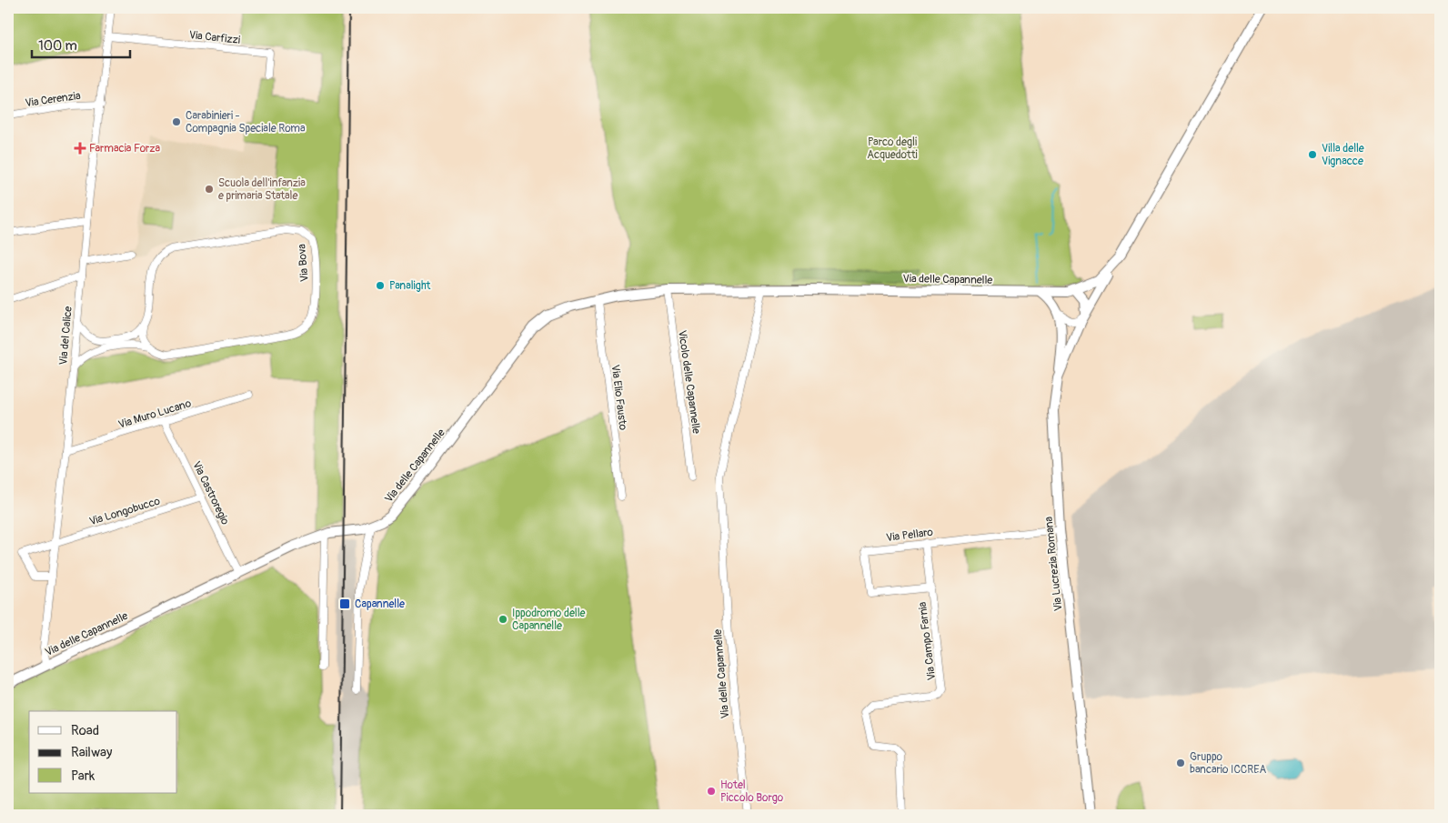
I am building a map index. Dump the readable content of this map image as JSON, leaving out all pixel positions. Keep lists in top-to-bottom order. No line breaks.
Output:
{"streets":{"street":["Via Carfizzi","Via Cerenzia","Via Bova","Via delle Capannelle","Via del Calice","Vicolo delle Capannelle","Via Elio Fausto","Via Muro Lucano","Via Castroregio","Via Longobucco","Via Pellaro","Via Lucrezia Romana","Via Campo Farnia"]},"crossings":[["Via Carfizzi","Via del Calice"],["Via Cerenzia","Via del Calice"],["Via Bova","Via del Calice"],["Via delle Capannelle","Via del Calice"],["Via delle Capannelle","Vicolo delle Capannelle"],["Via delle Capannelle","Via Elio Fausto"],["Via delle Capannelle","Via Castroregio"],["Via delle Capannelle","Via Lucrezia Romana"],["Via del Calice","Via Muro Lucano"],["Via del Calice","Via Longobucco"],["Via Muro Lucano","Via Castroregio"],["Via Castroregio","Via Longobucco"],["Via Pellaro","Via Lucrezia Romana"],["Via Pellaro","Via Campo Farnia"]],"parks":["Parco degli Acquedotti"],"places":{"other":["Carabinieri - Compagnia Speciale Roma","Villa delle Vignacce","Scuola dell'infanzia e primaria Statale","Panalight","Ippodromo delle Capannelle","Gruppo bancario ICCREA","Hotel Piccolo Borgo"],"health":["Farmacia Forza"],"transit":["Capannelle"]},"legend":["Road","Railway","Park"],"scale_bar":"100 m"}
